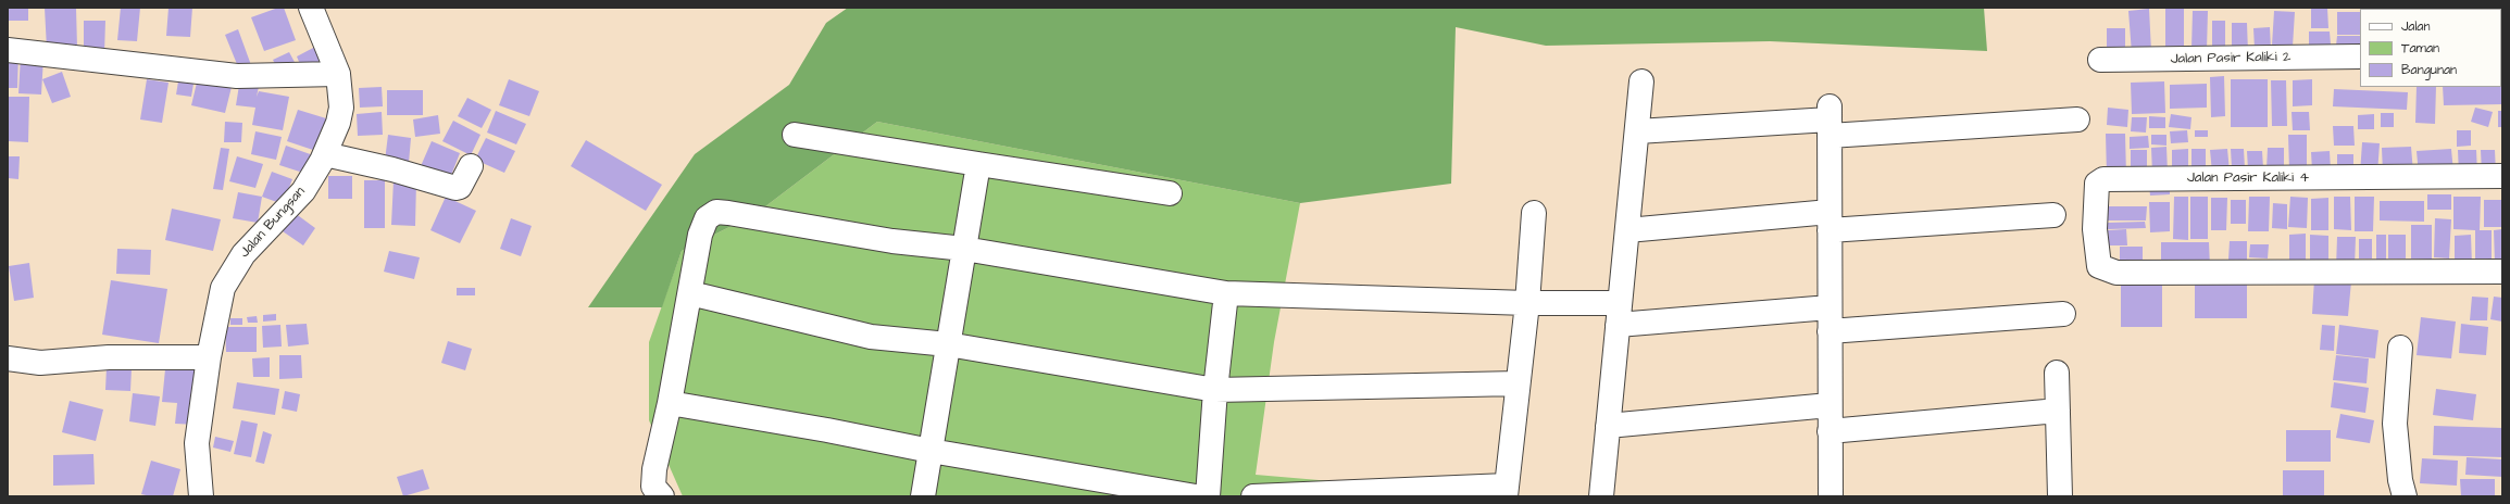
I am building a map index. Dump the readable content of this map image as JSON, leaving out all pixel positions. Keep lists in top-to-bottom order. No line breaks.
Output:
{"streets":{"street":["Jalan Pasir Kaliki 2","Jalan Pasir Kaliki 4","Jalan Bungsan"]},"legend":["Jalan","Taman","Bangunan"]}
